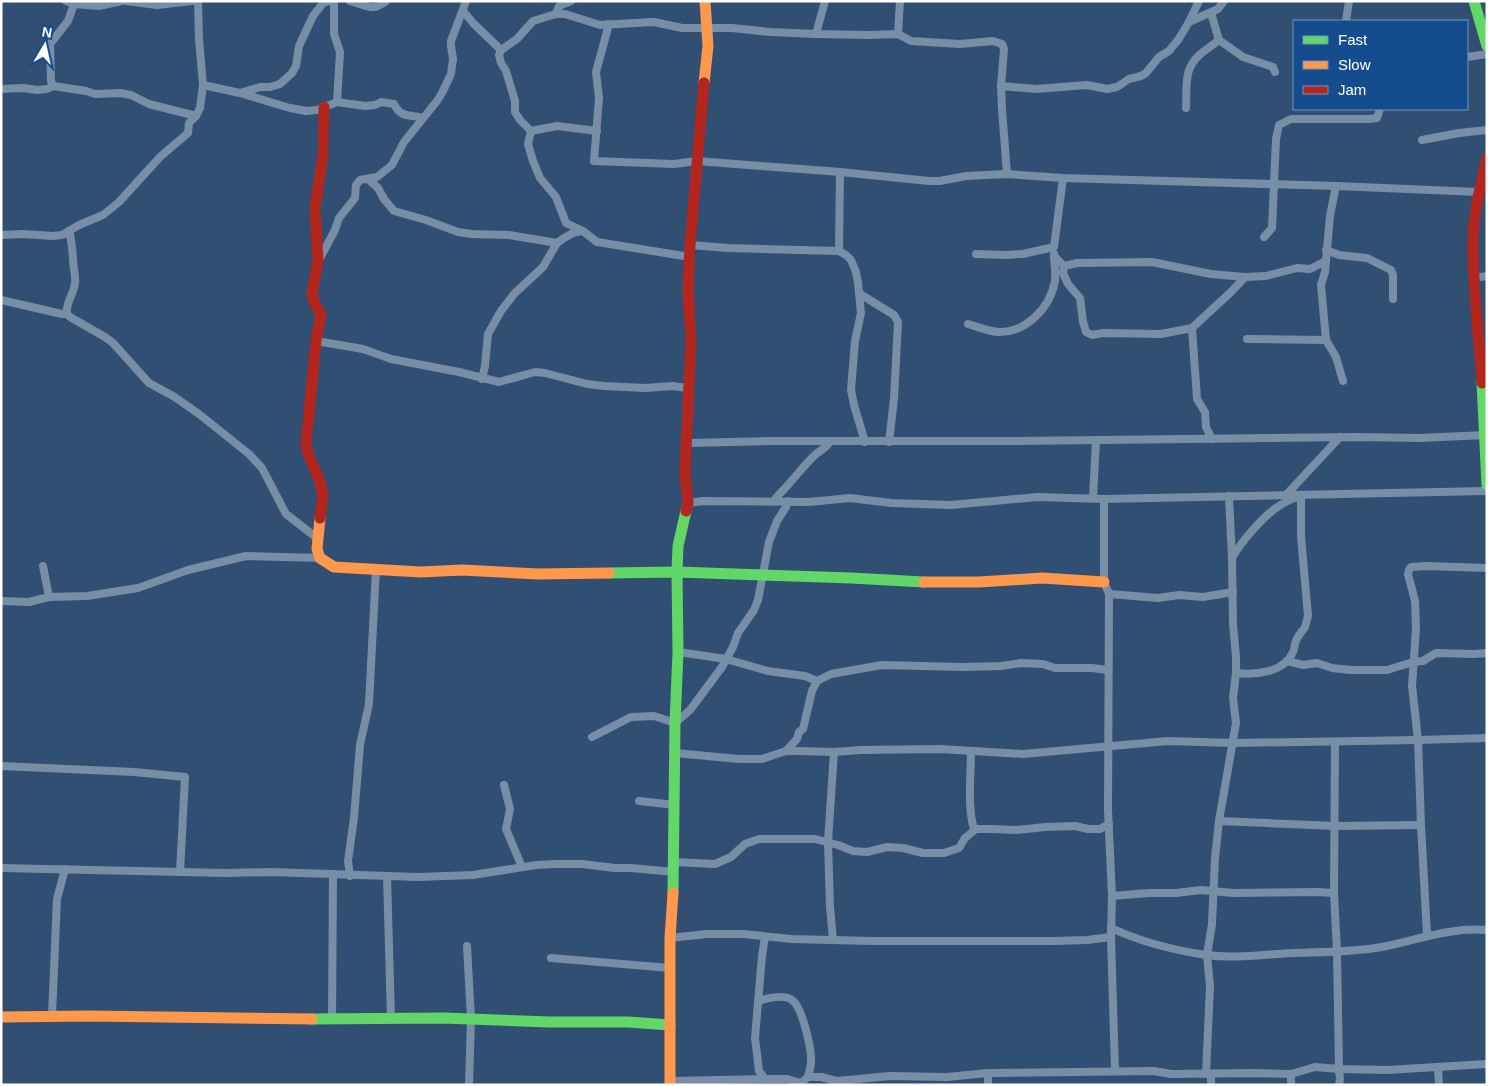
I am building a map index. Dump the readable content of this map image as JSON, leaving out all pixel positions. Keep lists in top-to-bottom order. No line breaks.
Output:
{"legend":["Fast","Slow","Jam"],"north":"top"}
